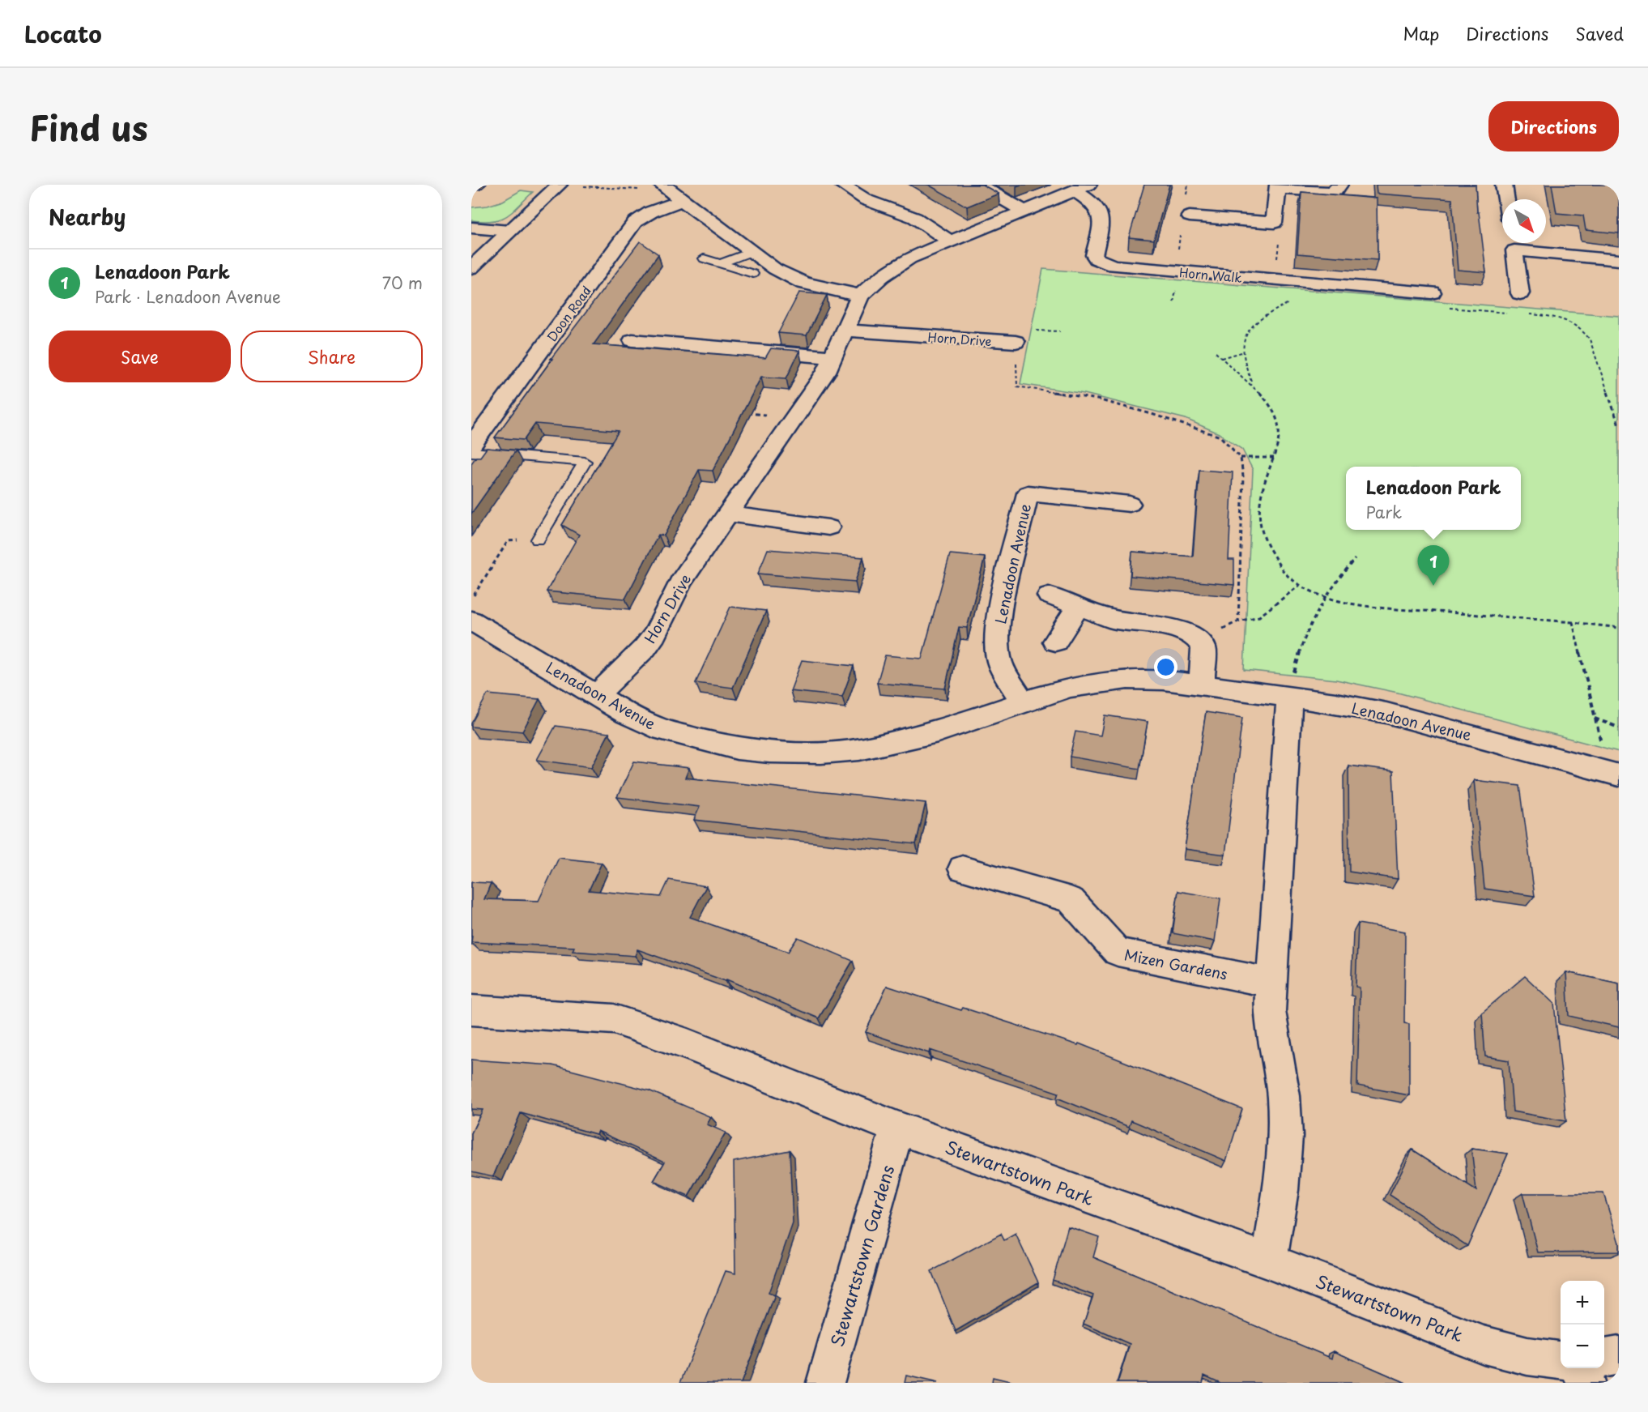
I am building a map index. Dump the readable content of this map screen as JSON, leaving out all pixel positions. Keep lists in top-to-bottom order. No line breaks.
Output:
{"streets":{"street":["Horn Walk","Doon Road","Horn Drive","Lenadoon Avenue","Mizen Gardens","Stewartstown Park","Stewartstown Gardens"]},"crossings":[["Horn Walk","Horn Drive"],["Horn Drive","Lenadoon Avenue"],["Stewartstown Park","Stewartstown Gardens"]],"north":"bottom right","page":{"header":"Locato","nav":["Map","Directions","Saved"],"title":"Find us","buttons":["Directions",["Save","Share"]],"heading":"Nearby","list":[{"mark":"1","name":"Lenadoon Park","note":"Park · Lenadoon Avenue","value":"70 m"}],"popup":["Lenadoon Park","Park"],"pins":"1","map_buttons":["+","−"]}}
